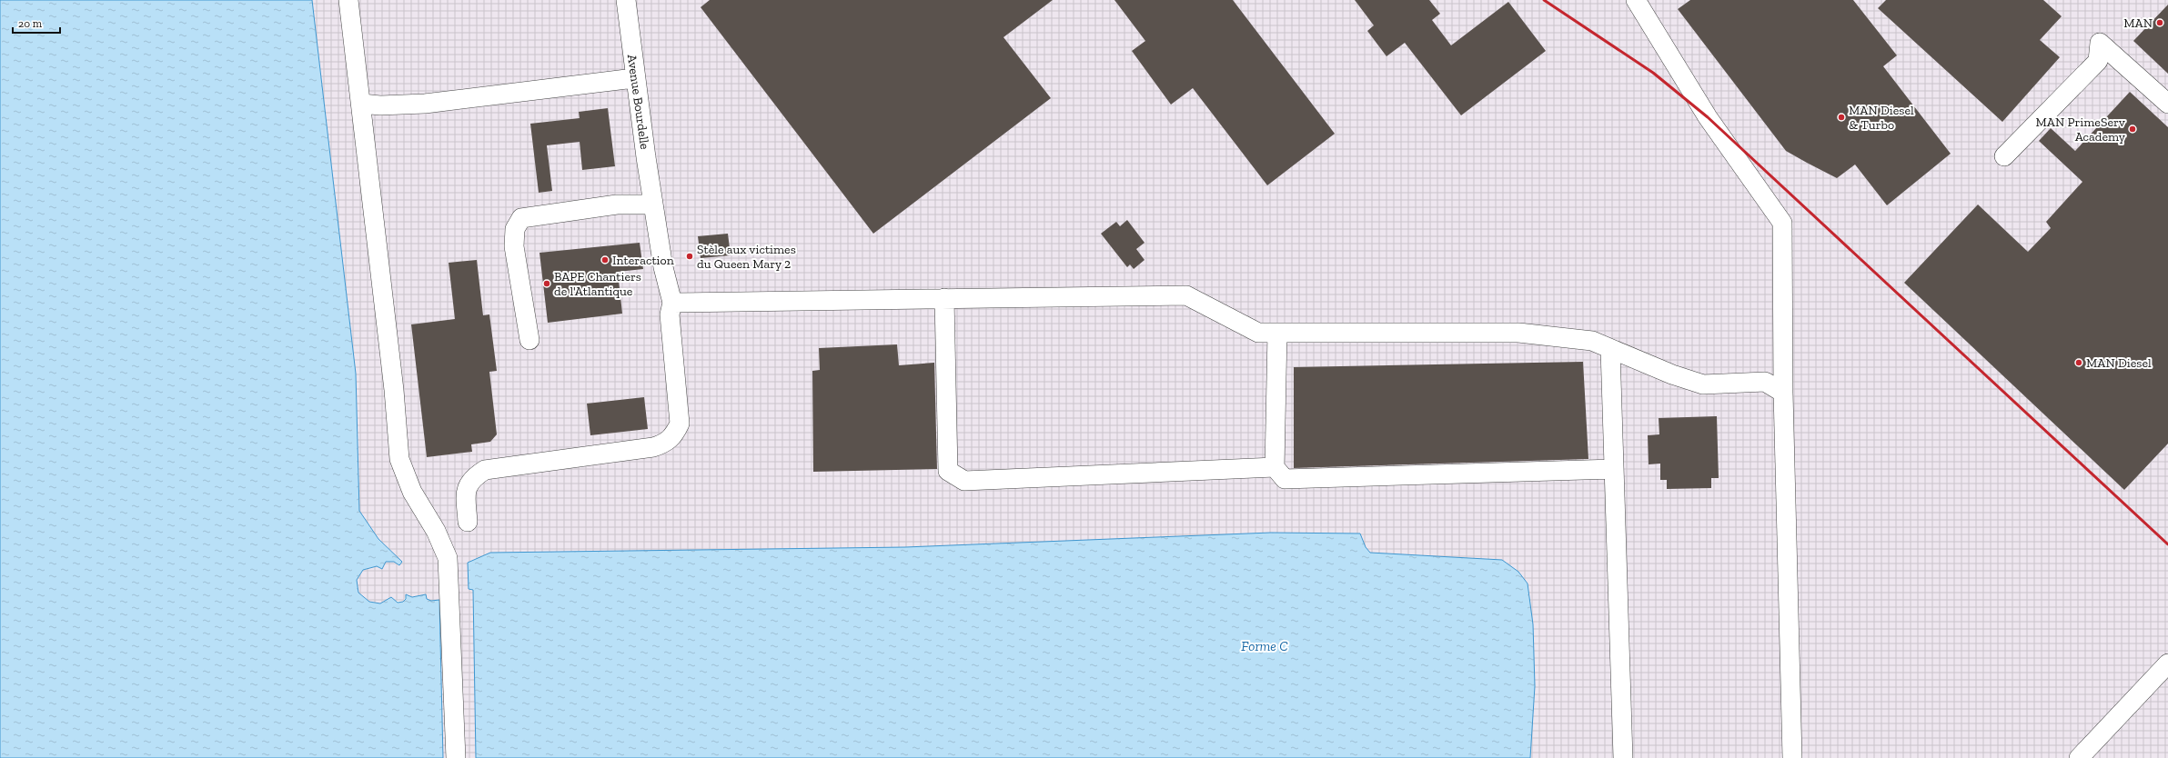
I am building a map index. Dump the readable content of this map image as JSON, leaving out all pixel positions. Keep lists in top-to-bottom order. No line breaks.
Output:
{"streets":{"street":["Avenue Bourdelle"]},"water":["Forme C"],"places":["MAN","MAN Diesel & Turbo","MAN PrimeServ Academy","Stèle aux victimes du Queen Mary 2","Interaction","BAPE Chantiers de l'Atlantique","MAN Diesel"],"scale_bar":"20 m"}
